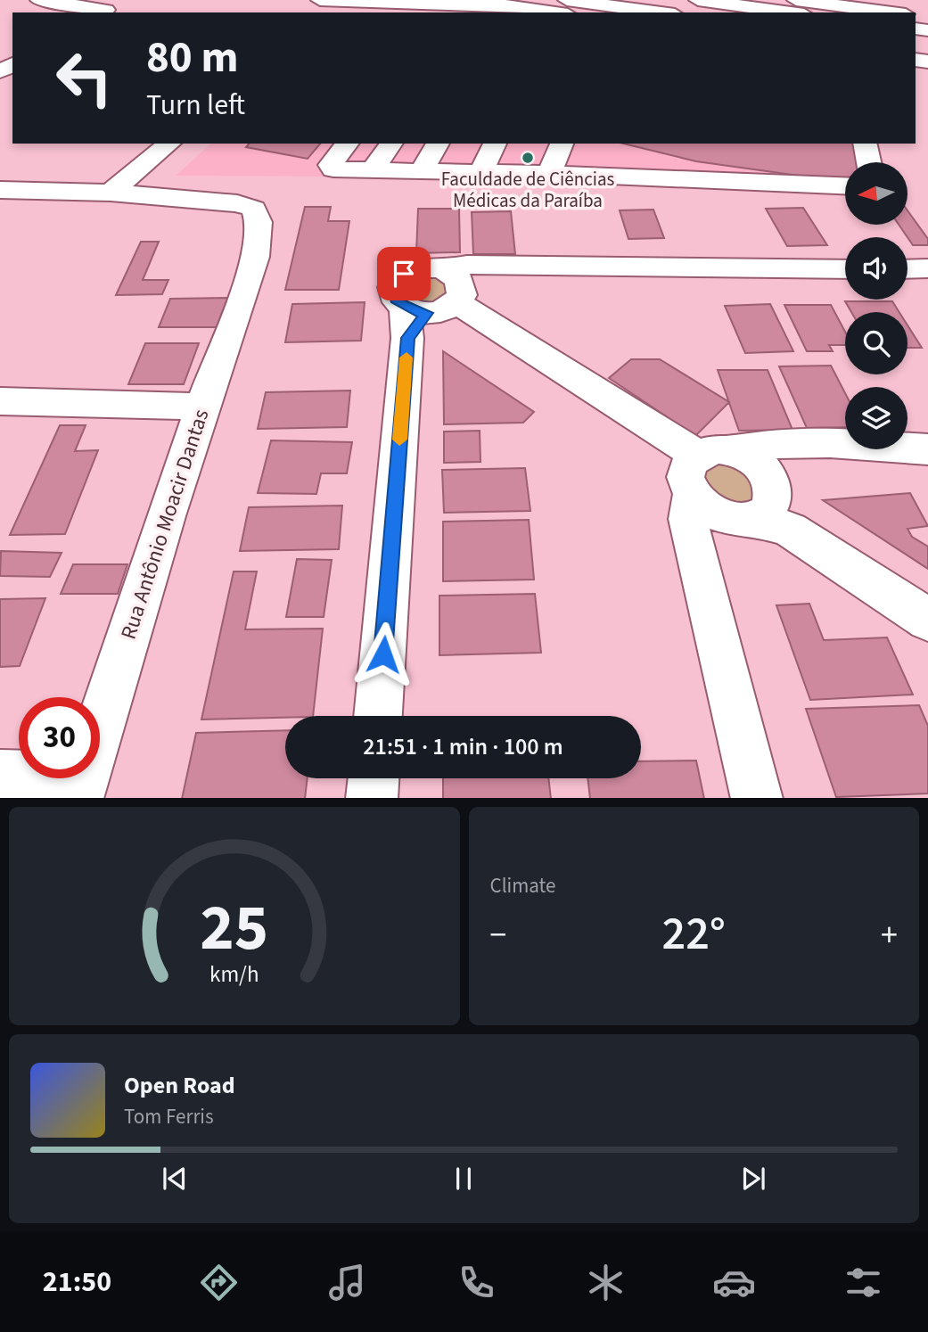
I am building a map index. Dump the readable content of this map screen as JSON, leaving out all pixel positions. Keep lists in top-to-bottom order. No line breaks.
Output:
{"streets":{"main road":["Rua Antônio Moacir Dantas"]},"places":["Faculdade de Ciências Médicas da Paraíba"],"north":"left","page":{"turn":["80 m","Turn left"],"limit":"30","trip":"21:51 · 1 min · 100 m","tile":"Climate","heat":["−","22°","+"],"song":["Open Road","Tom Ferris"],"tabs":"21:50","gauge":["25","km/h"]}}
